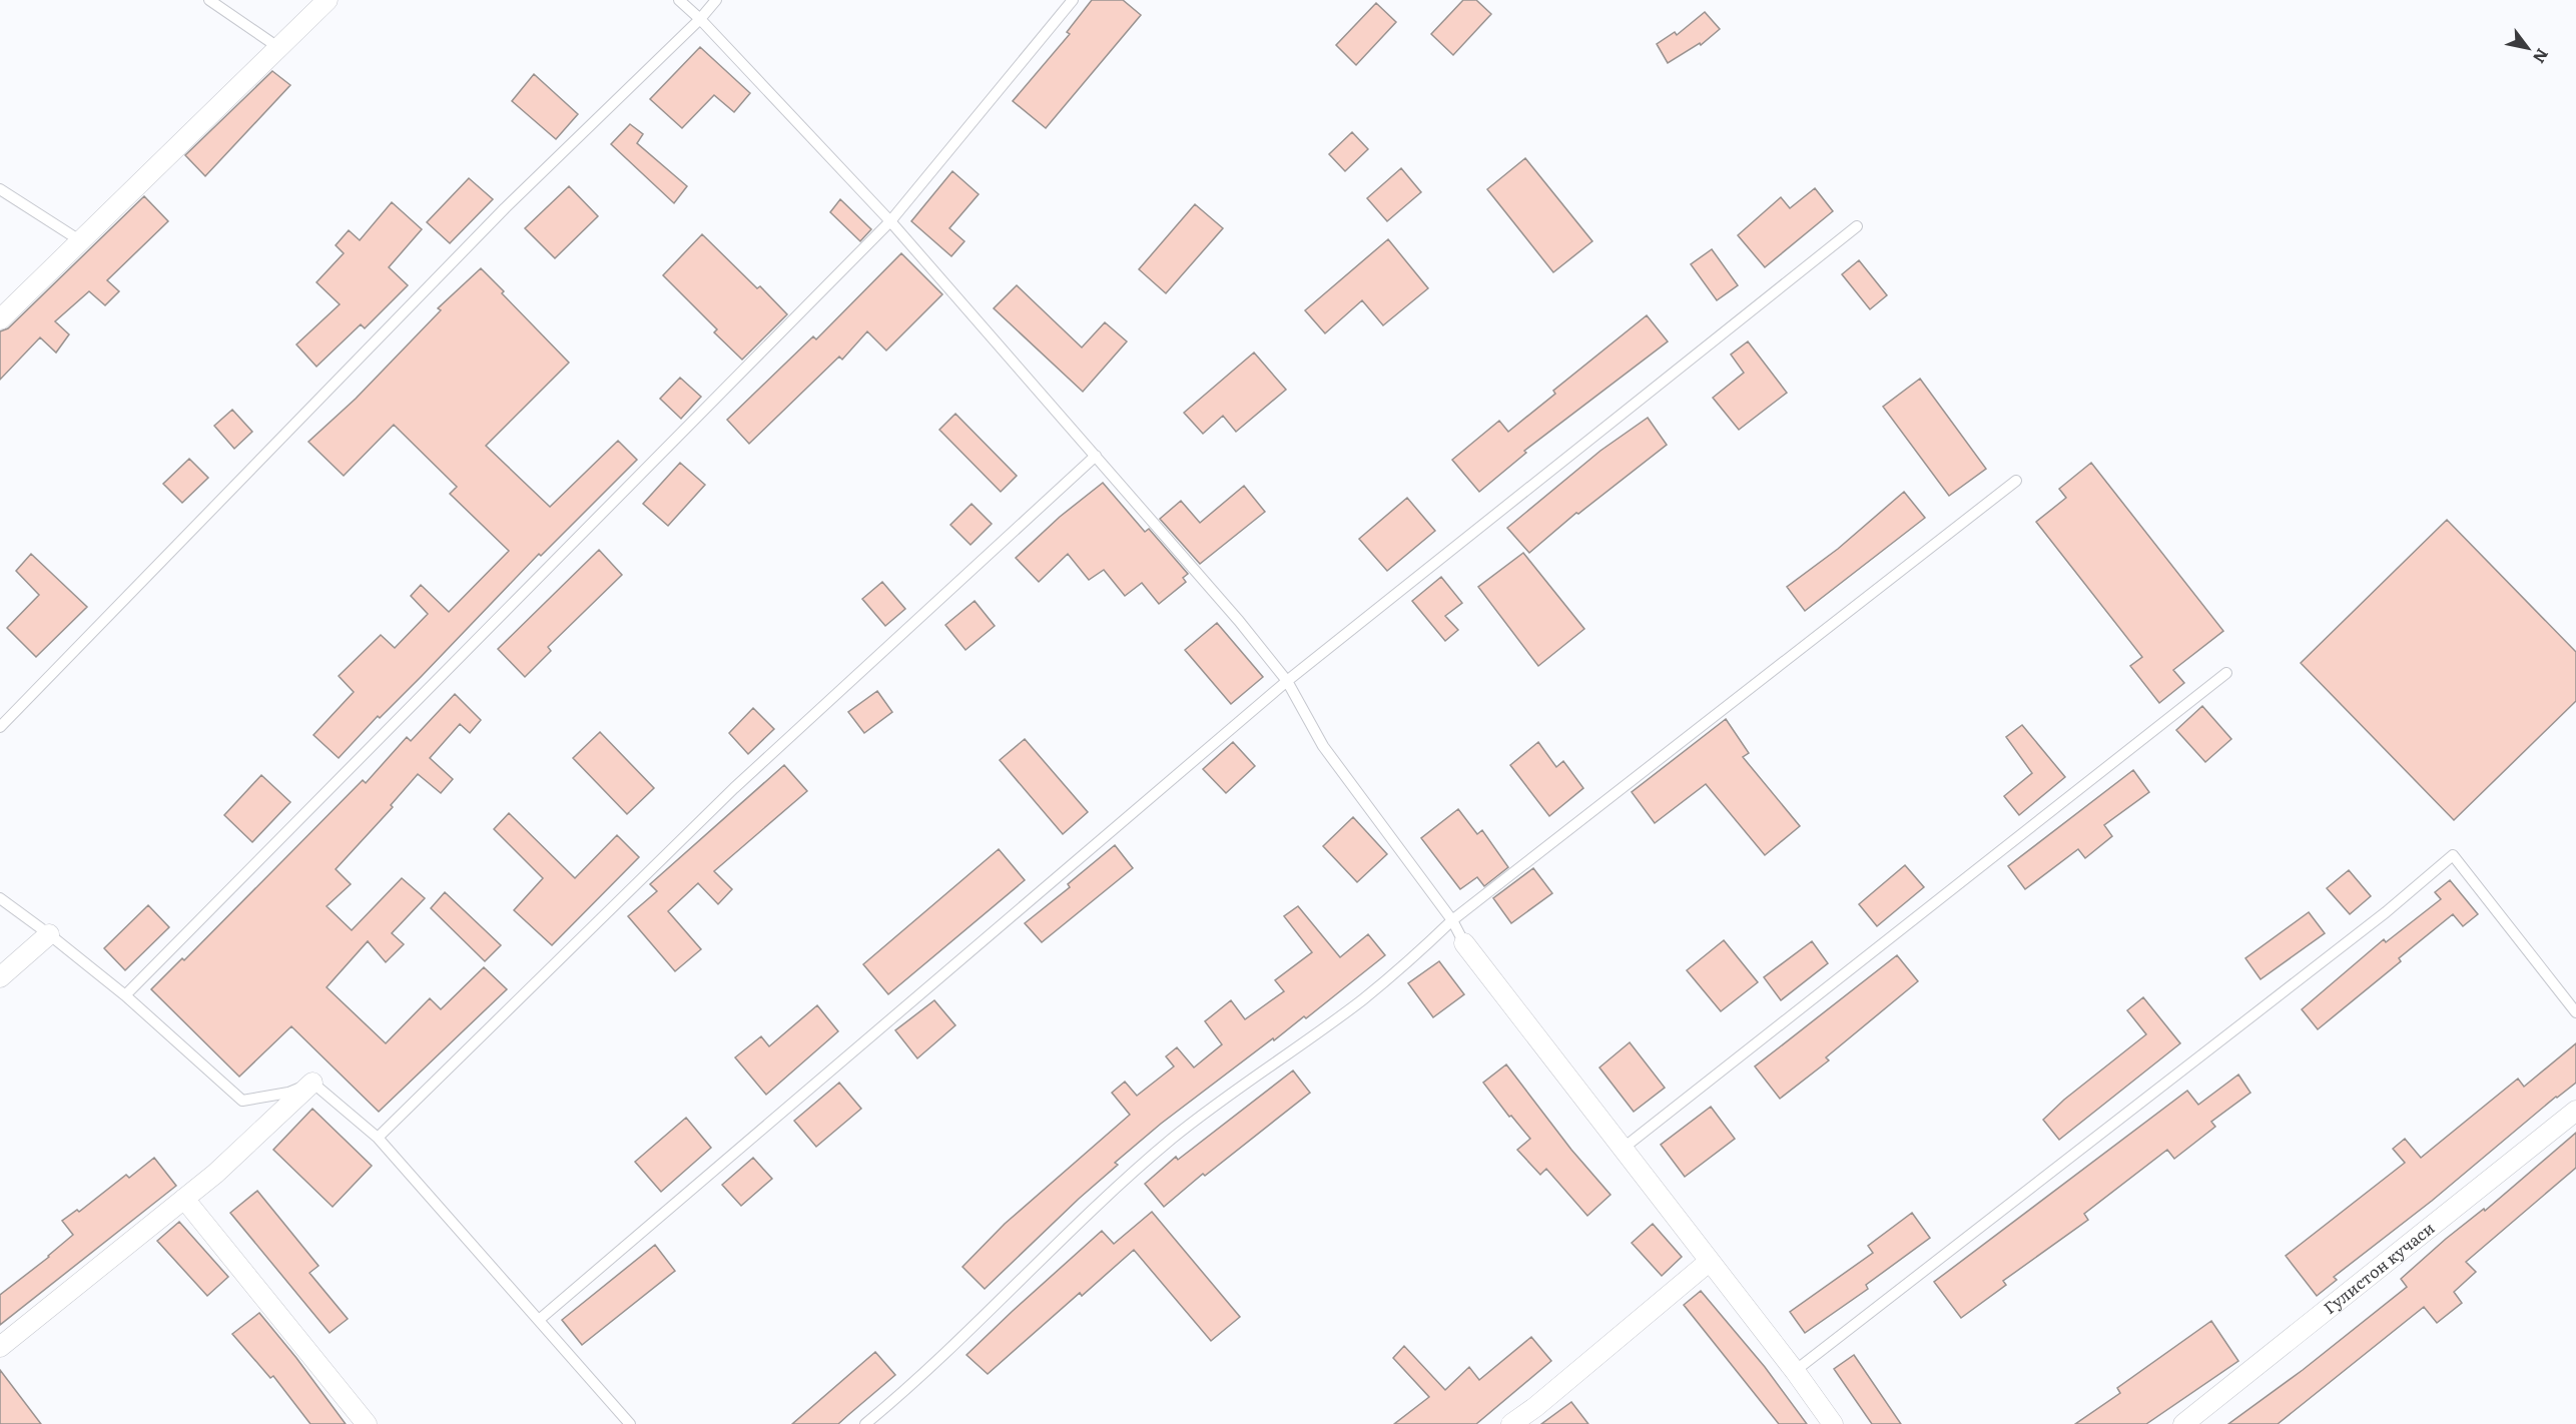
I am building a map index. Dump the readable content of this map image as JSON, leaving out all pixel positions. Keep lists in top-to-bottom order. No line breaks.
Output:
{"streets":{"street":["Гулистон кучаси"]},"north":"bottom right"}
